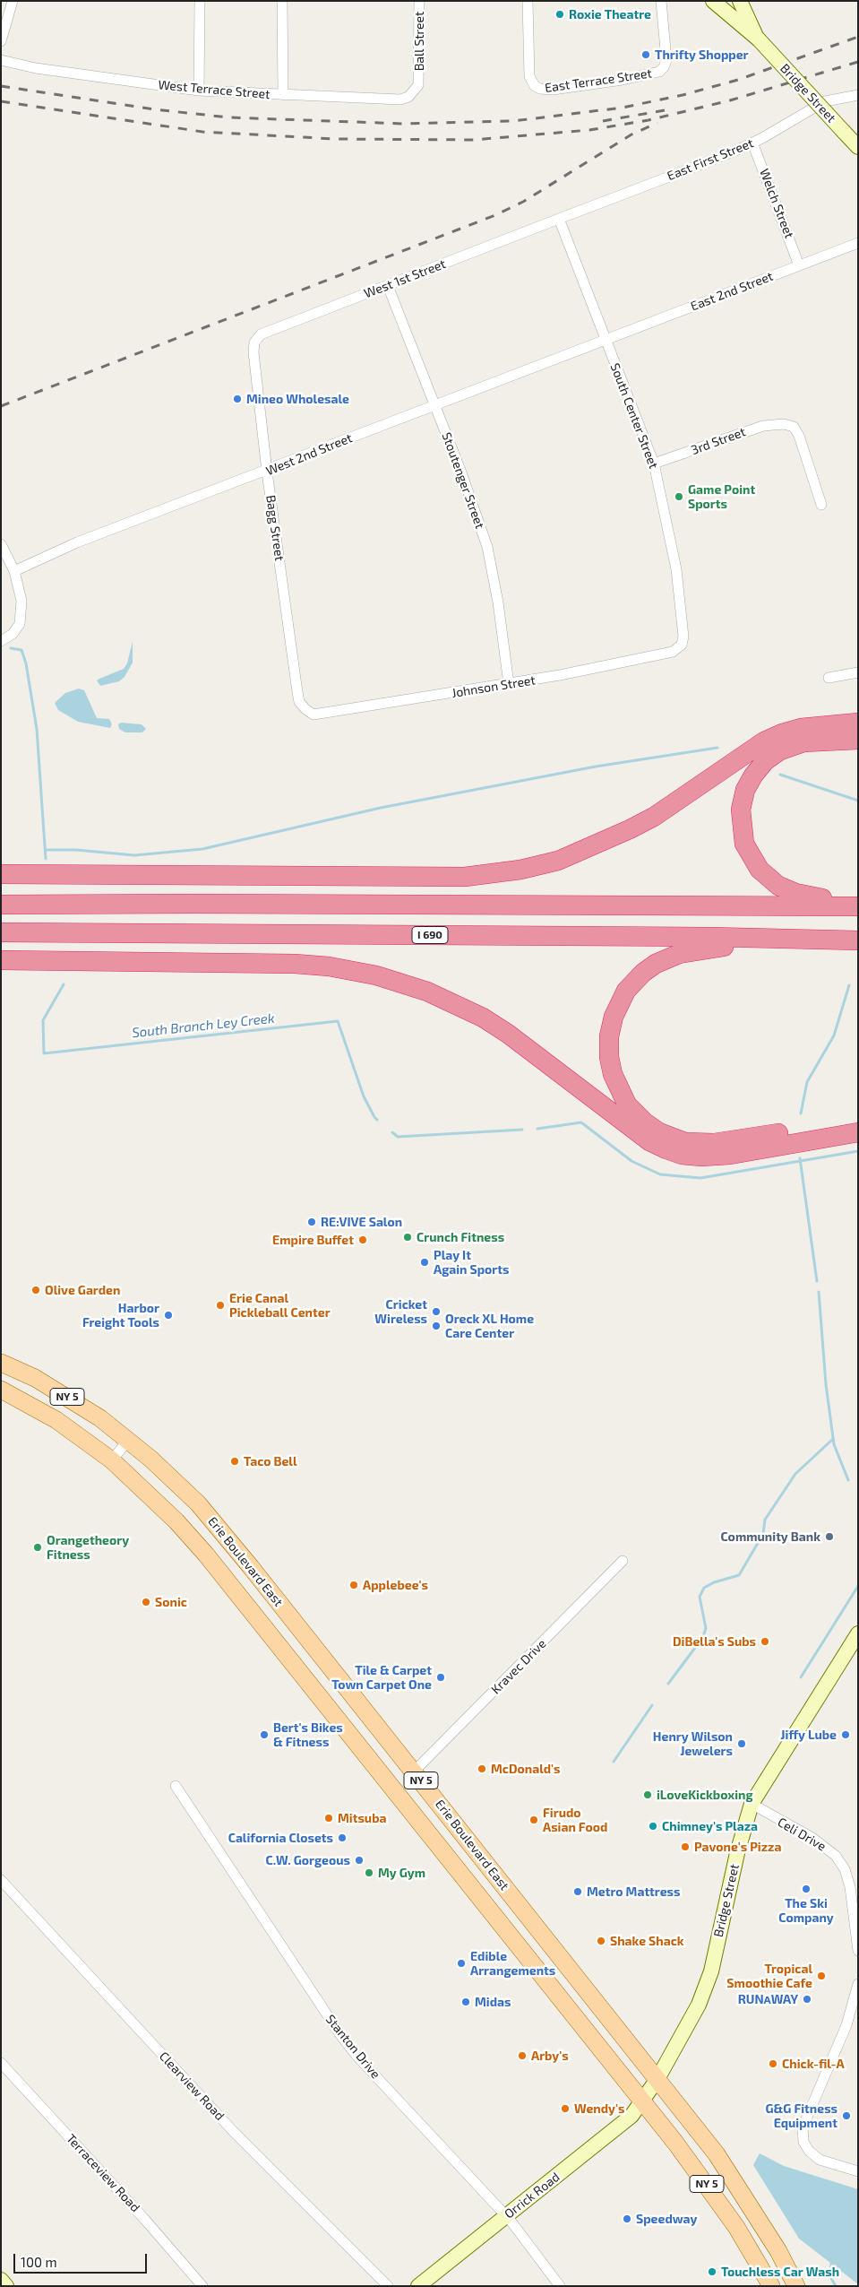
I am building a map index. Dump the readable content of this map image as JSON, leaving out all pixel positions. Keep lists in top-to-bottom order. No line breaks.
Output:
{"streets":{"highway":["I 690"],"main road":["Bridge Street","NY 5","Erie Boulevard East","Orrick Road"],"street":["Ball Street","East Terrace Street","West Terrace Street","East First Street","Welch Street","West 1st Street","East 2nd Street","South Center Street","3rd Street","West 2nd Street","Stoutenger Street","Bagg Street","Johnson Street","Kravec Drive","Celi Drive","Stanton Drive","Clearview Road","Terraceview Road"]},"crossings":[["Ball Street","West Terrace Street"],["Bridge Street","NY 5"],["Bridge Street","Erie Boulevard East"],["Bridge Street","Celi Drive"],["Bridge Street","Orrick Road"],["East First Street","Welch Street"],["East First Street","West 1st Street"],["East First Street","South Center Street"],["Welch Street","East 2nd Street"],["West 1st Street","South Center Street"],["West 1st Street","Stoutenger Street"],["West 1st Street","Bagg Street"],["East 2nd Street","South Center Street"],["East 2nd Street","West 2nd Street"],["South Center Street","3rd Street"],["South Center Street","West 2nd Street"],["South Center Street","Johnson Street"],["West 2nd Street","Stoutenger Street"],["West 2nd Street","Bagg Street"],["Stoutenger Street","Johnson Street"],["Bagg Street","Johnson Street"],["NY 5","Orrick Road"],["Erie Boulevard East","Kravec Drive"],["Stanton Drive","Orrick Road"]],"water":["South Branch Ley Creek"],"places":["Roxie Theatre","Thrifty Shopper","Mineo Wholesale","Game Point Sports","RE:VIVE Salon","Crunch Fitness","Empire Buffet","Play It Again Sports","Olive Garden","Erie Canal Pickleball Center","Cricket Wireless","Harbor Freight Tools","Oreck XL Home Care Center","Taco Bell","Community Bank","Orangetheory Fitness","Applebee's","Sonic","DiBella's Subs","Tile & Carpet Town Carpet One","Bert's Bikes & Fitness","Jiffy Lube","Henry Wilson Jewelers","McDonald's","iLoveKickboxing","Mitsuba","Firudo Asian Food","Chimney's Plaza","California Closets","Pavone's Pizza","C.W. Gorgeous","My Gym","The Ski Company","Metro Mattress","Shake Shack","Edible Arrangements","Tropical Smoothie Cafe","RUNᴀWAY","Midas","Arby's","Chick-fil-A","Wendy's","G&G Fitness Equipment","Speedway","Touchless Car Wash"],"scale_bar":"100 m"}
